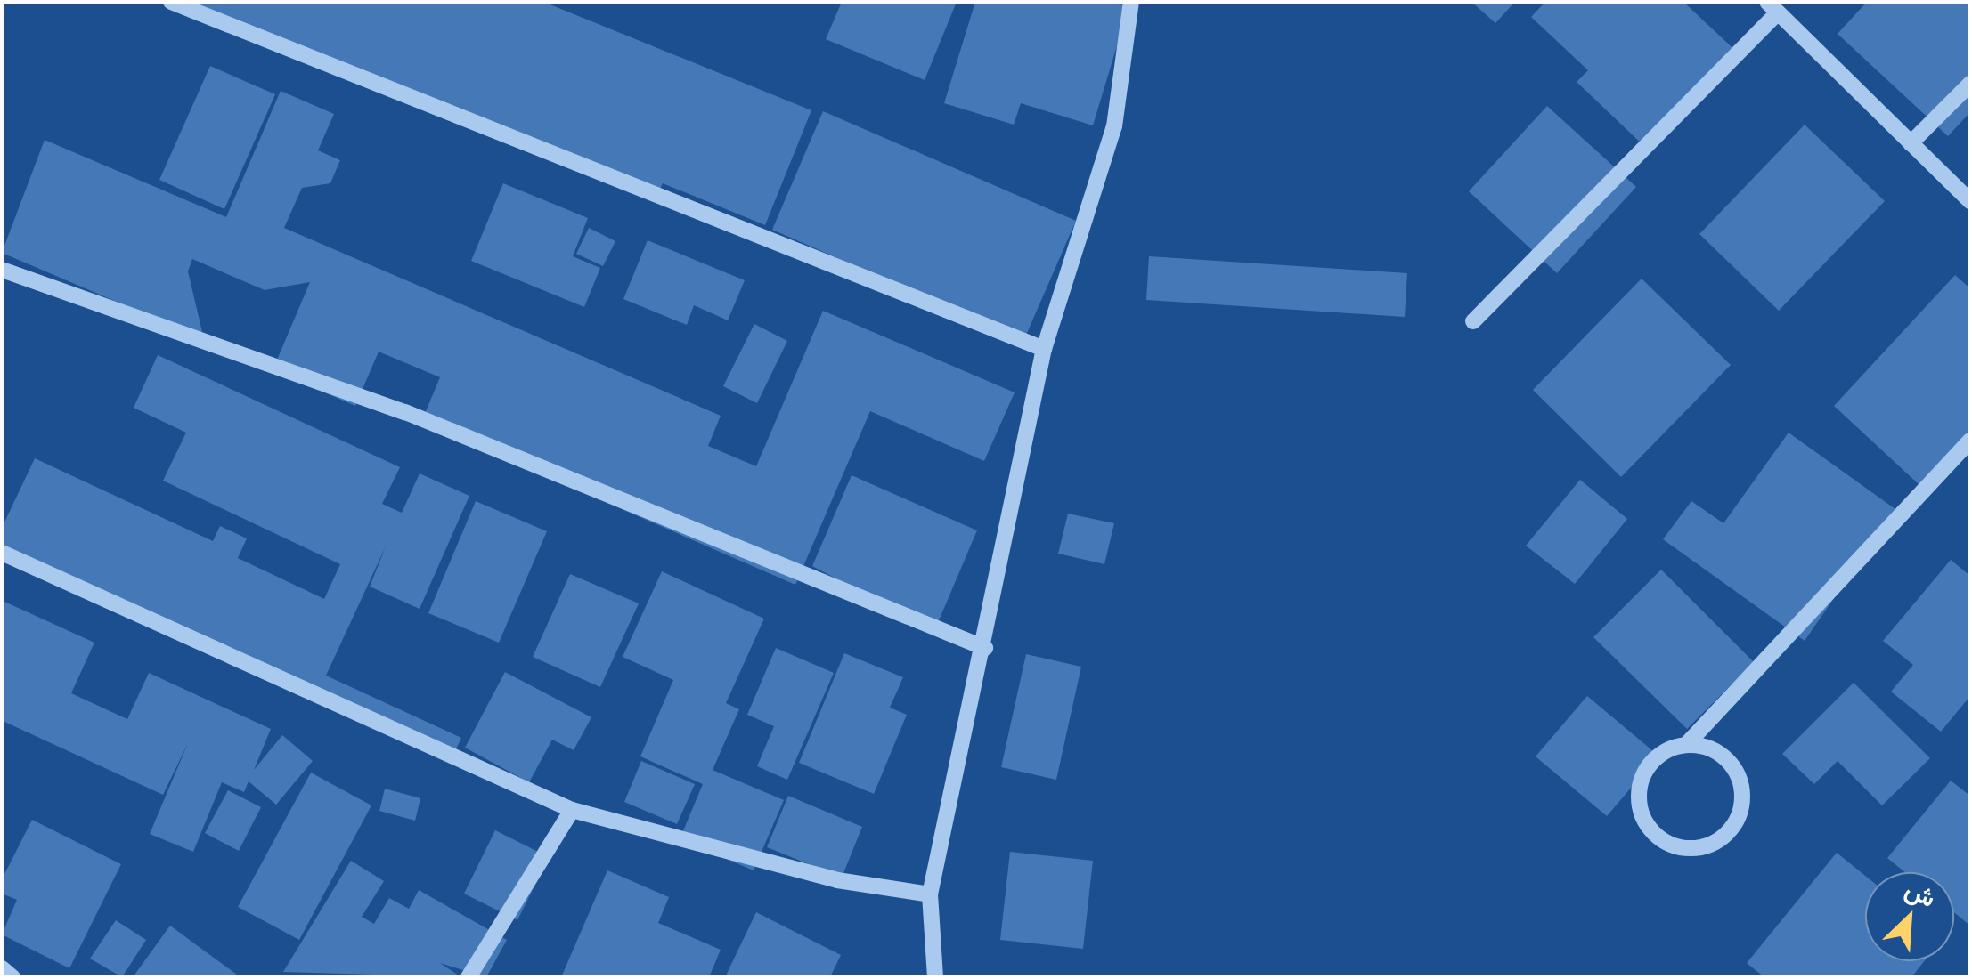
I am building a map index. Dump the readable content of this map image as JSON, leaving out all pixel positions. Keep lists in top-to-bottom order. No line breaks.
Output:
{"north":"top right"}
